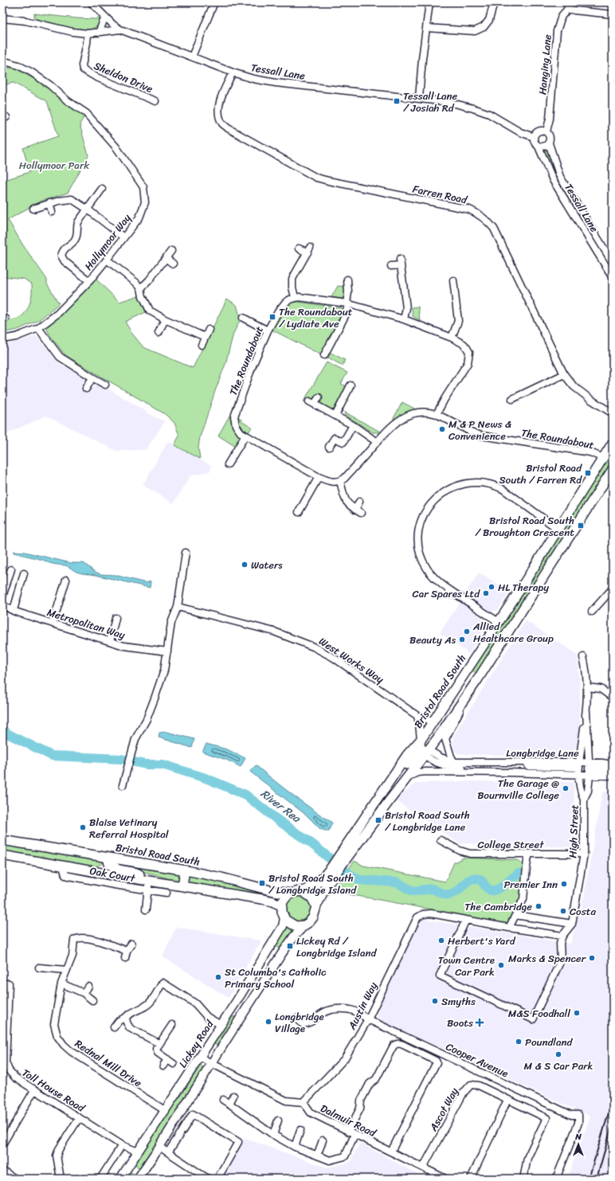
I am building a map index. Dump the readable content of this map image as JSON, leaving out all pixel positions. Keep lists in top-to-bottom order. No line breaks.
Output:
{"streets":{"highway":["Bristol Road South"],"main road":["Lickey Road"],"street":["Hanging Lane","Tessall Lane","Sheldon Drive","Farren Road","Hollymoor Way","The Roundabout","Metropolitan Way","West Works Way","Longbridge Lane","High Street","College Street","Oak Court","Austin Way","Cooper Avenue","Rednal Mill Drive","Toll House Road","Ascot Way","Dalmuir Road"]},"crossings":[["Hanging Lane","Tessall Lane"],["Tessall Lane","Sheldon Drive"],["Tessall Lane","Farren Road"],["The Roundabout","Bristol Road South"],["West Works Way","Bristol Road South"],["Bristol Road South","Longbridge Lane"],["Bristol Road South","Lickey Road"],["Longbridge Lane","High Street"],["High Street","College Street"],["Austin Way","Cooper Avenue"],["Austin Way","Dalmuir Road"],["Lickey Road","Rednal Mill Drive"],["Lickey Road","Toll House Road"],["Ascot Way","Dalmuir Road"]],"water":["River Rea"],"parks":["Hollymoor Park"],"places":{"transit":["Tessall Lane / Josiah Rd","The Roundabout / Lydiate Ave","Bristol Road South / Farren Rd","Bristol Road South / Broughton Crescent","Bristol Road South / Longbridge Lane","Bristol Road South / Longbridge Island","Lickey Rd / Longbridge Island"],"other":["M & P News & Convenience","Waters","HL Therapy","Car Spares Ltd","Allied Healthcare Group","Beauty As","The Garage @ Bournville College","Blaise Vetinary Referral Hospital","Premier Inn","The Cambridge","Costa","Herbert's Yard","Marks & Spencer","Town Centre Car Park","St Columba's Catholic Primary School","Smyths","M&S Foodhall","Longbridge Village","Poundland","M & S Car Park"],"health":["Boots"]},"north":"top"}
